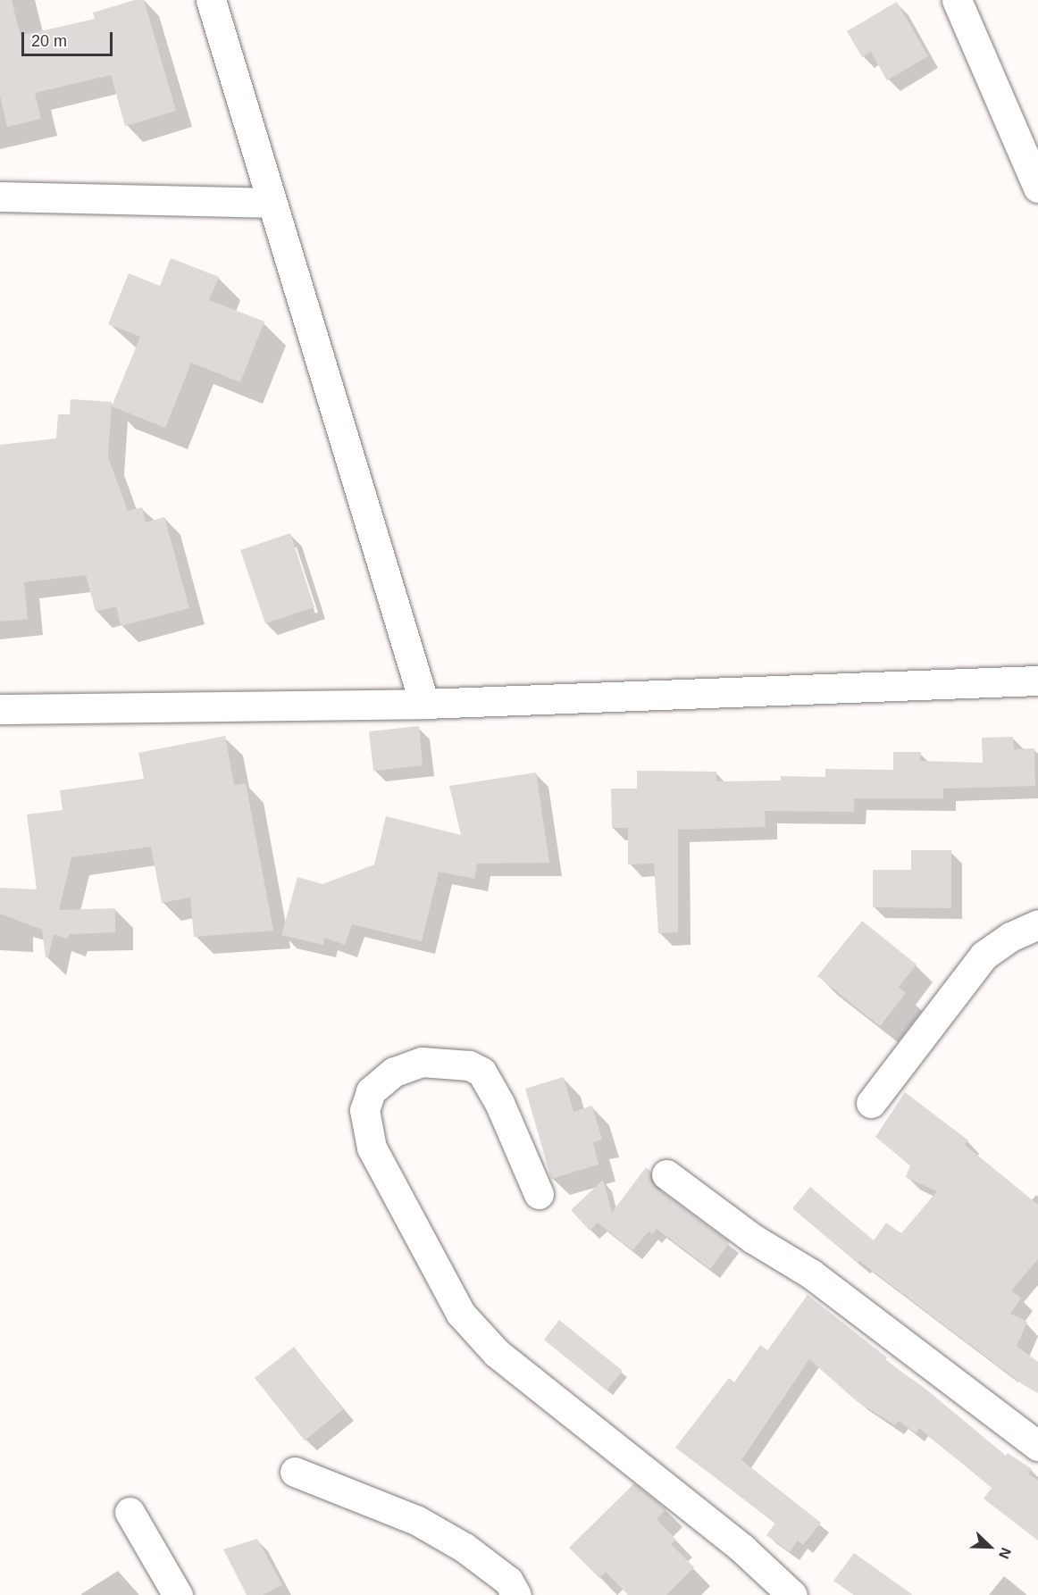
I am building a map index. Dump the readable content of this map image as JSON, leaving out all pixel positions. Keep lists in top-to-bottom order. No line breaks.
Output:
{"scale_bar":"20 m","north":"bottom right"}
